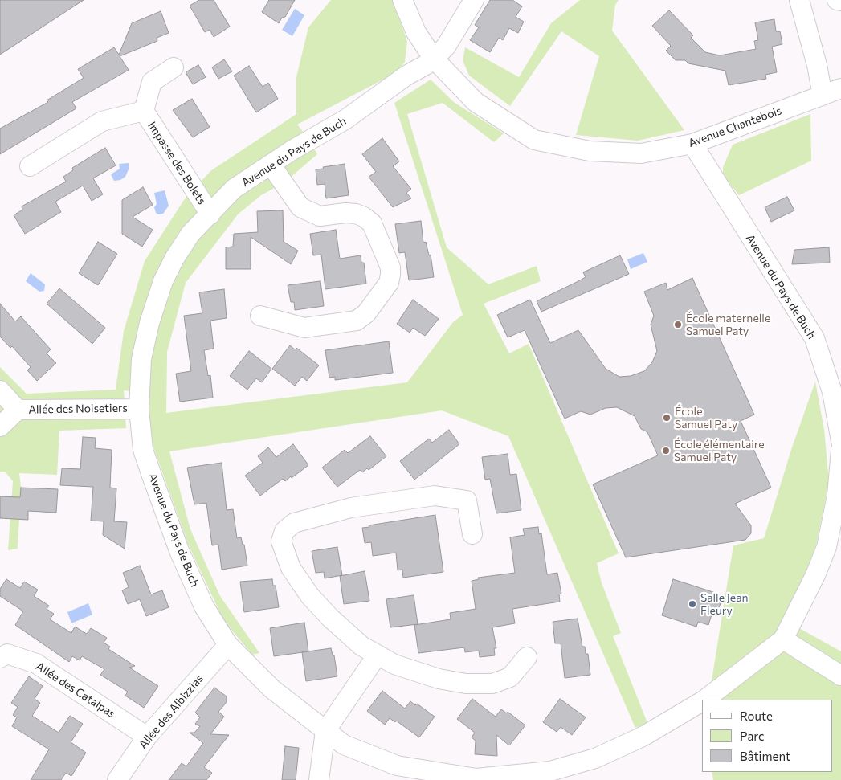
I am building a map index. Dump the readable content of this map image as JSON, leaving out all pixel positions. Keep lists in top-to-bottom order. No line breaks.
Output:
{"streets":{"street":["Avenue Chantebois","Avenue du Pays de Buch","Impasse des Bolets","Allée des Noisetiers","Allée des Catalpas","Allée des Albizzias"]},"crossings":[["Avenue Chantebois","Avenue du Pays de Buch"],["Avenue du Pays de Buch","Impasse des Bolets"],["Avenue du Pays de Buch","Allée des Noisetiers"],["Avenue du Pays de Buch","Allée des Albizzias"],["Allée des Catalpas","Allée des Albizzias"]],"places":["École maternelle Samuel Paty","École Samuel Paty","École élémentaire Samuel Paty","Salle Jean Fleury"],"legend":["Route","Parc","Bâtiment"]}
